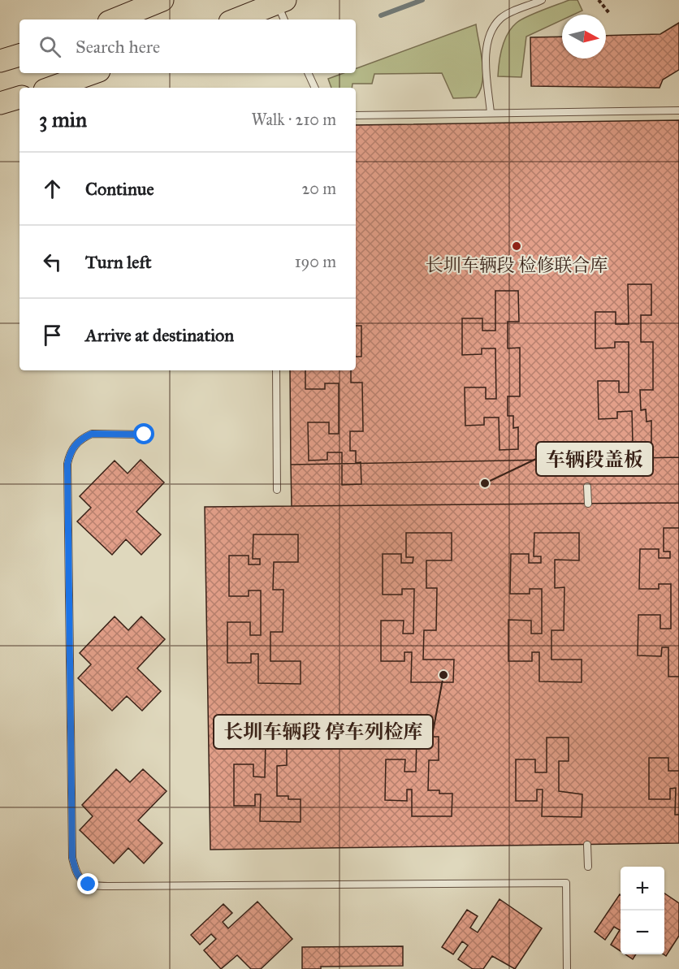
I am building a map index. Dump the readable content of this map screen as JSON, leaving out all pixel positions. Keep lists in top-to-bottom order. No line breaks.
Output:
{"places":["长圳车辆段 检修联合库","车辆段盖板","长圳车辆段 停车列检库"],"north":"right","page":{"search":"Search here","heading":["3 min","Walk · 210 m"],"list":[["Continue","20 m"],["Turn left","190 m"],"Arrive at destination"],"map_buttons":["+","−"]}}
